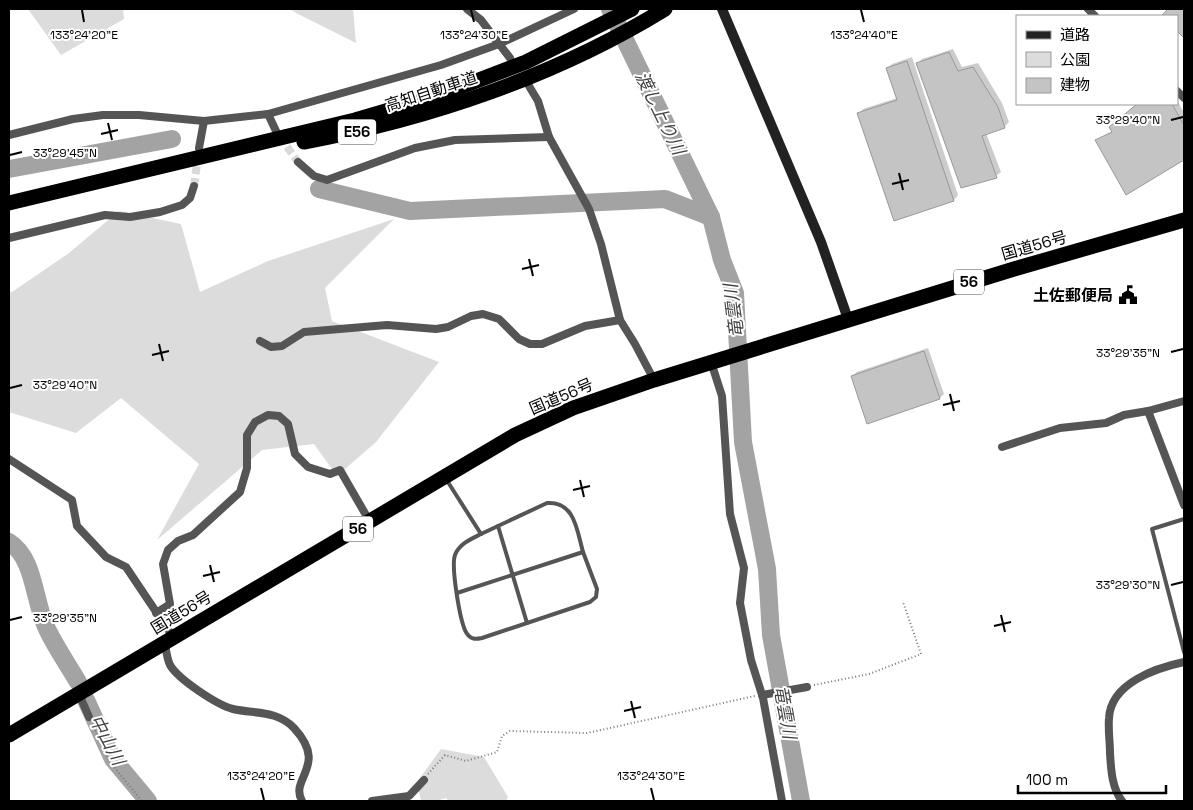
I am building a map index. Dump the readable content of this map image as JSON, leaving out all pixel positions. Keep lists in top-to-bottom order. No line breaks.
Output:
{"streets":{"highway":["高知自動車道","E56","国道56号","56"]},"water":["渡し上り川","竜雲川","中山川"],"places":{"public building":["土佐郵便局"]},"legend":["道路","公園","建物"],"scale_bar":"100 m","coordinates":["133°24'20\"E","133°24'30\"E","133°24'40\"E","33°29'40\"N","33°29'45\"N","33°29'35\"N","33°29'30\"N"]}
